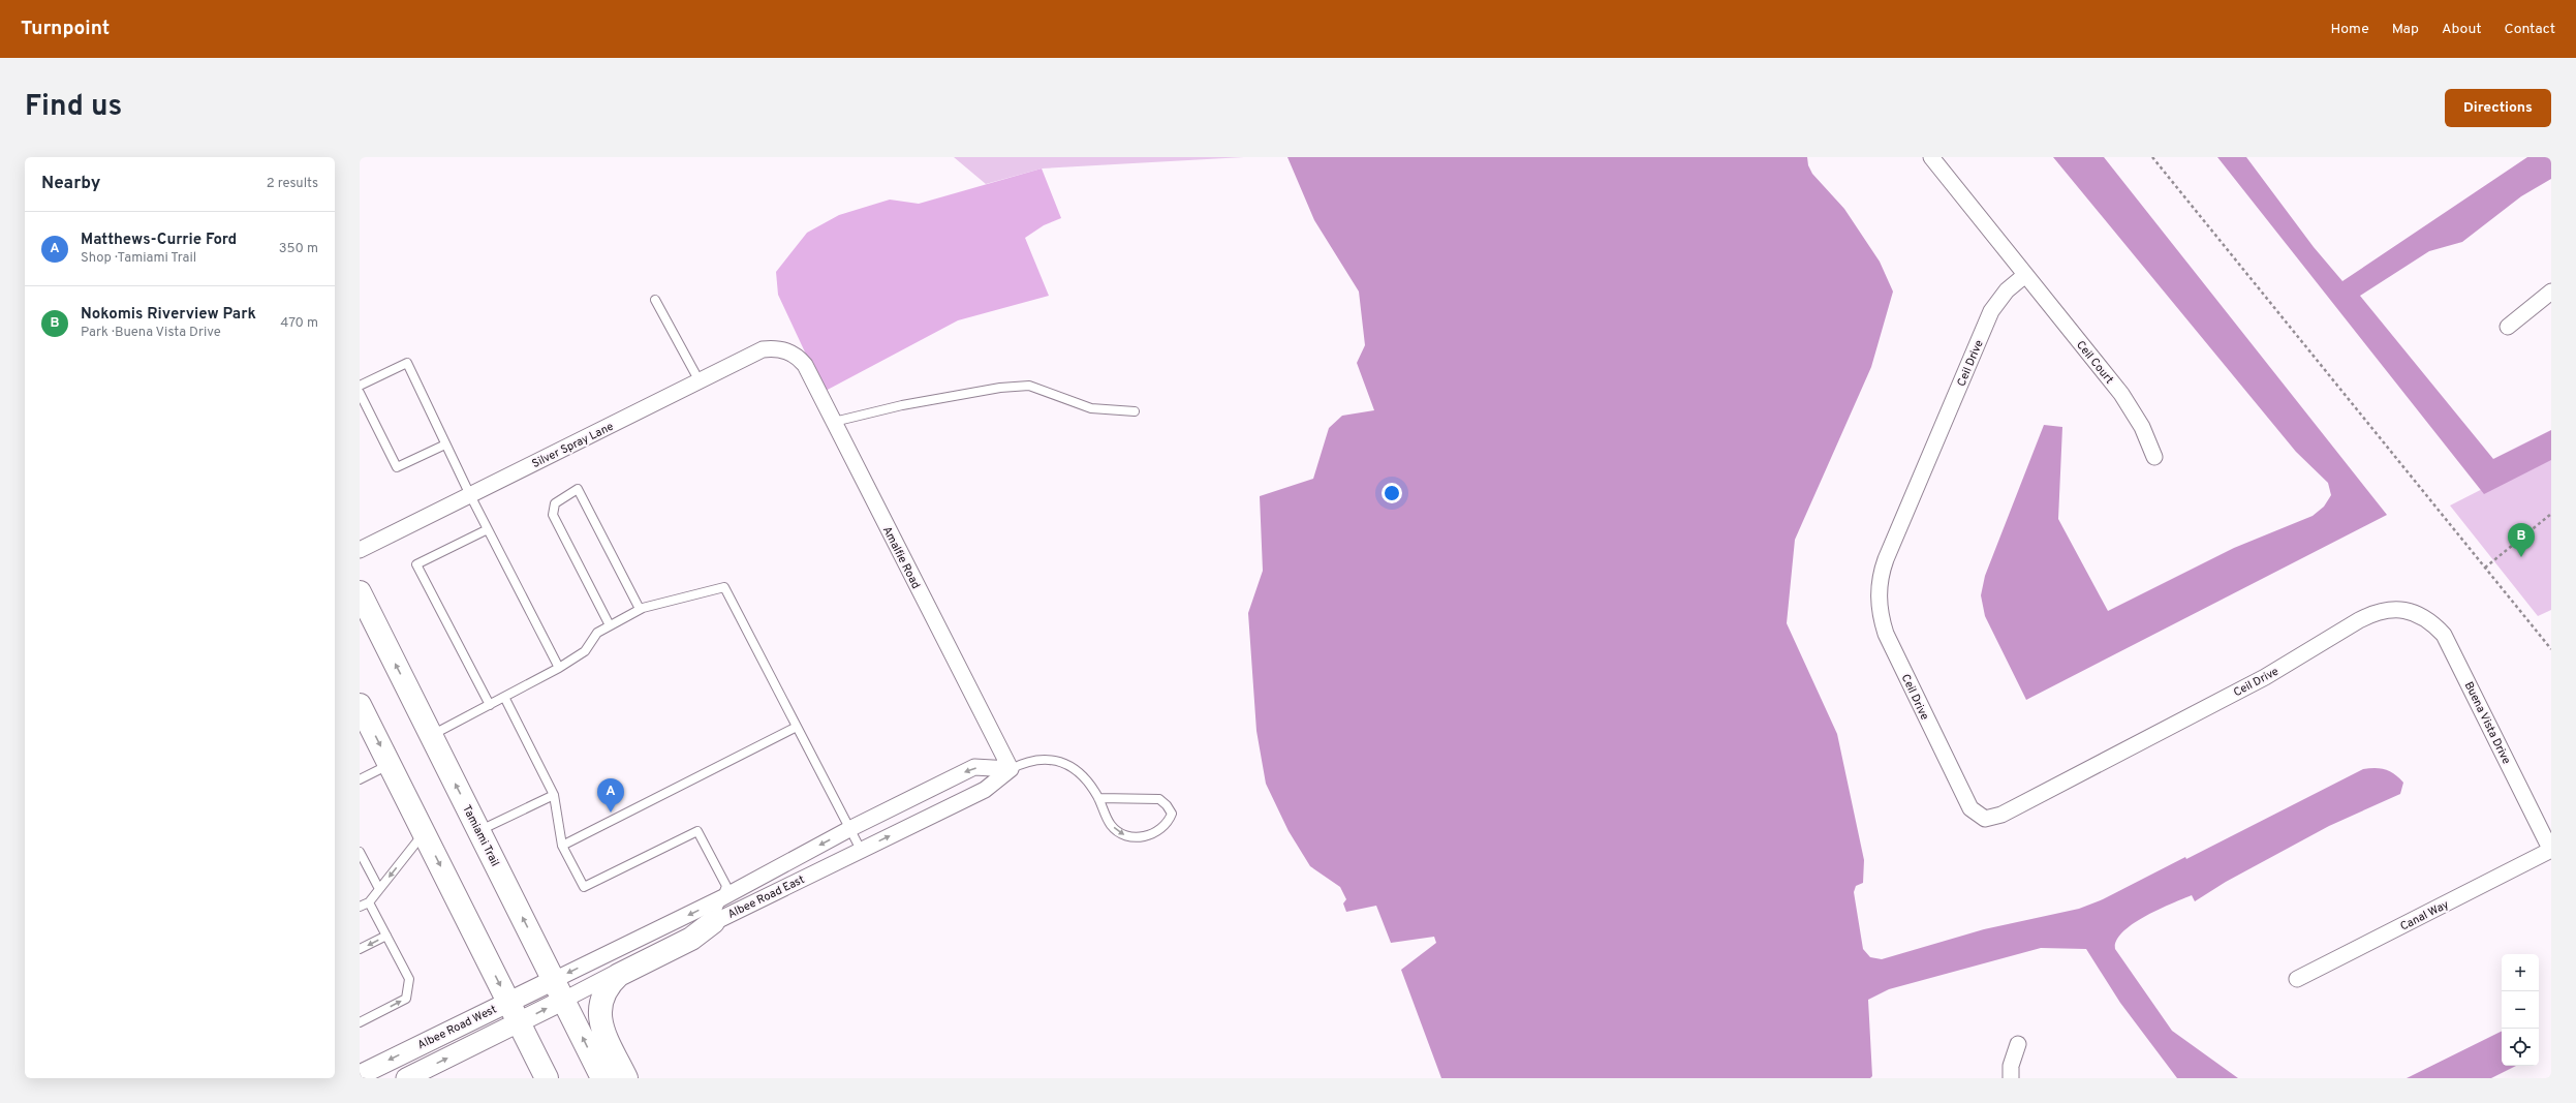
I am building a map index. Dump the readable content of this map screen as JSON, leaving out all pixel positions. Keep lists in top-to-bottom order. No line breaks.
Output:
{"streets":{"main road":["Tamiami Trail"],"street":["Ceil Court","Ceil Drive","Silver Spray Lane","Amalfie Road","Buena Vista Drive","Albee Road East","Canal Way","Albee Road West"]},"crossings":[["Ceil Court","Ceil Drive"],["Ceil Drive","Buena Vista Drive"],["Silver Spray Lane","Amalfie Road"],["Amalfie Road","Albee Road East"],["Buena Vista Drive","Canal Way"],["Tamiami Trail","Albee Road East"],["Tamiami Trail","Albee Road West"],["Albee Road East","Albee Road West"]],"page":{"header":"Turnpoint","nav":["Home","Map","About","Contact"],"title":"Find us","buttons":"Directions","heading":["Nearby","2 results"],"list":[{"mark":"A","name":"Matthews-Currie Ford","note":"Shop · Tamiami Trail","value":"350 m"},{"mark":"B","name":"Nokomis Riverview Park","note":"Park · Buena Vista Drive","value":"470 m"}],"pins":["B","A"],"map_buttons":["+","−"]}}
